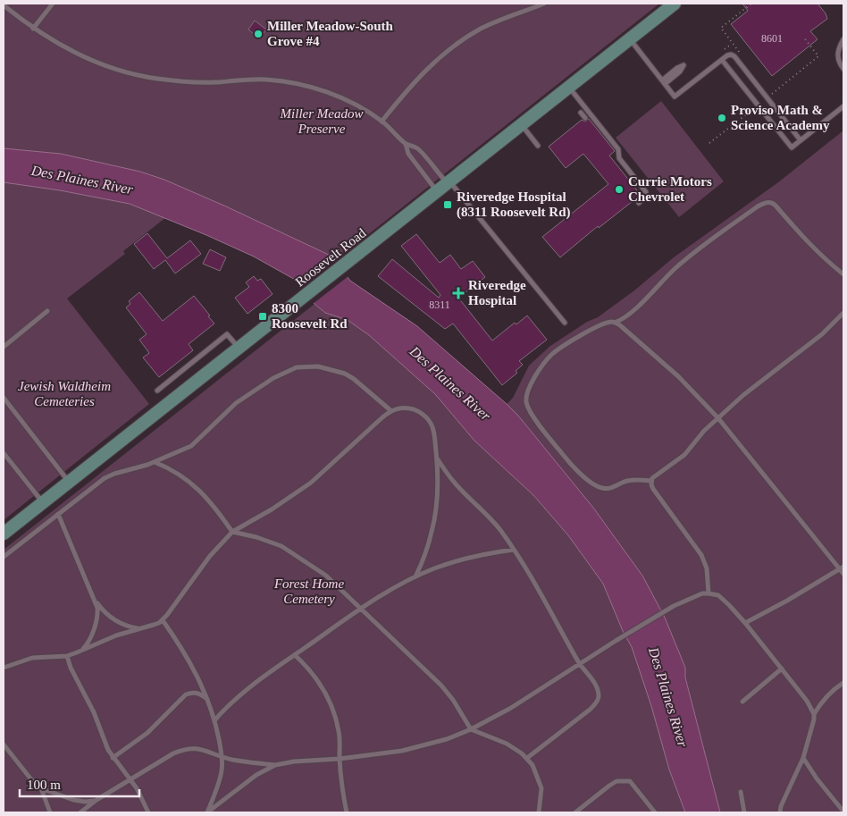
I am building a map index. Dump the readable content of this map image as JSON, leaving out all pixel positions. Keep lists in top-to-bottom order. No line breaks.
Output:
{"streets":{"main road":["Roosevelt Road"]},"water":["Des Plaines River"],"parks":["Miller Meadow Preserve","Jewish Waldheim Cemeteries","Forest Home Cemetery"],"places":{"other":["Miller Meadow-South Grove #4","Proviso Math & Science Academy","Currie Motors Chevrolet"],"transit":["Riveredge Hospital (8311 Roosevelt Rd)","8300 Roosevelt Rd"],"health":["Riveredge Hospital"]},"house_numbers":["8601","8311"],"scale_bar":"100 m"}
